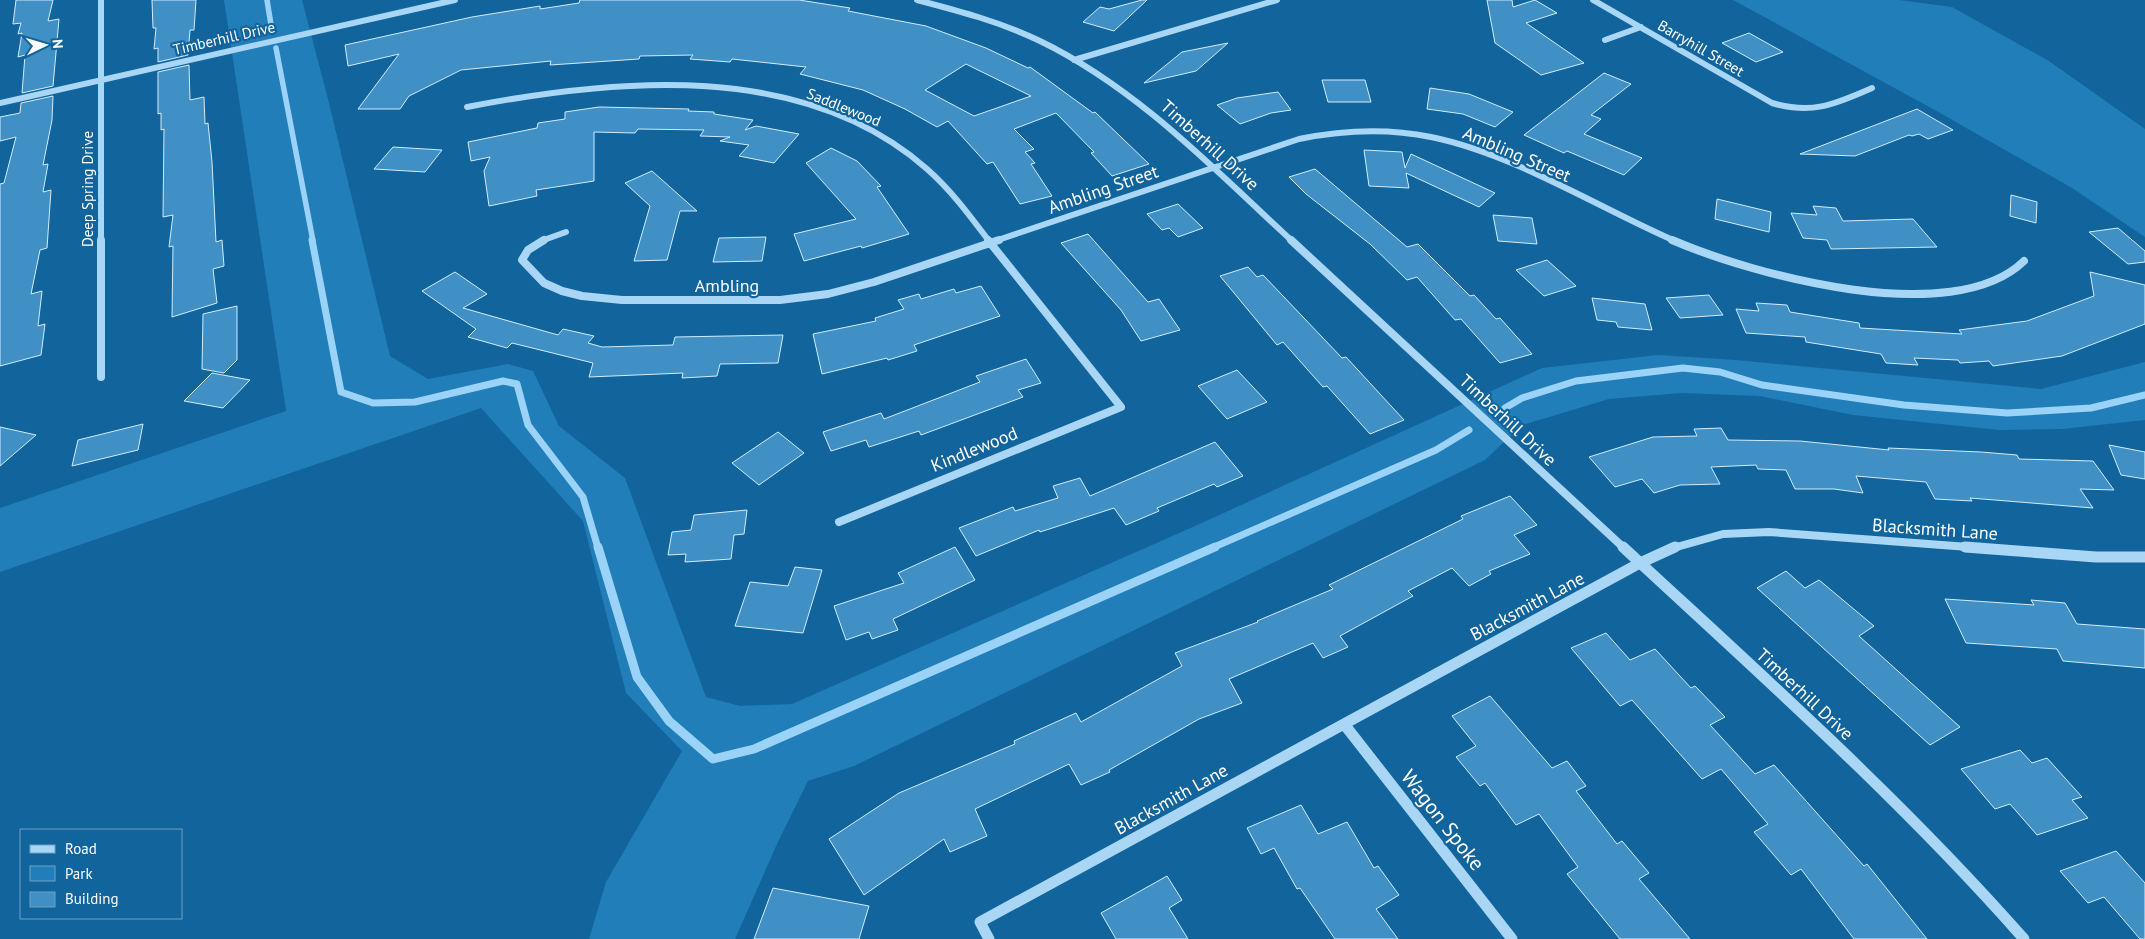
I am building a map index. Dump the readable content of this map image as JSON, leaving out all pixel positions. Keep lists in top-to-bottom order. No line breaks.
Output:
{"streets":{"street":["Timberhill Drive","Barryhill Street","Saddlewood","Ambling Street","Deep Spring Drive","Ambling","Kindlewood","Blacksmith Lane","Wagon Spoke"]},"crossings":[["Timberhill Drive","Ambling Street"],["Timberhill Drive","Deep Spring Drive"],["Timberhill Drive","Blacksmith Lane"],["Saddlewood","Ambling Street"],["Saddlewood","Ambling"],["Saddlewood","Kindlewood"],["Ambling Street","Ambling"],["Blacksmith Lane","Wagon Spoke"]],"legend":["Road","Park","Building"],"north":"right"}
